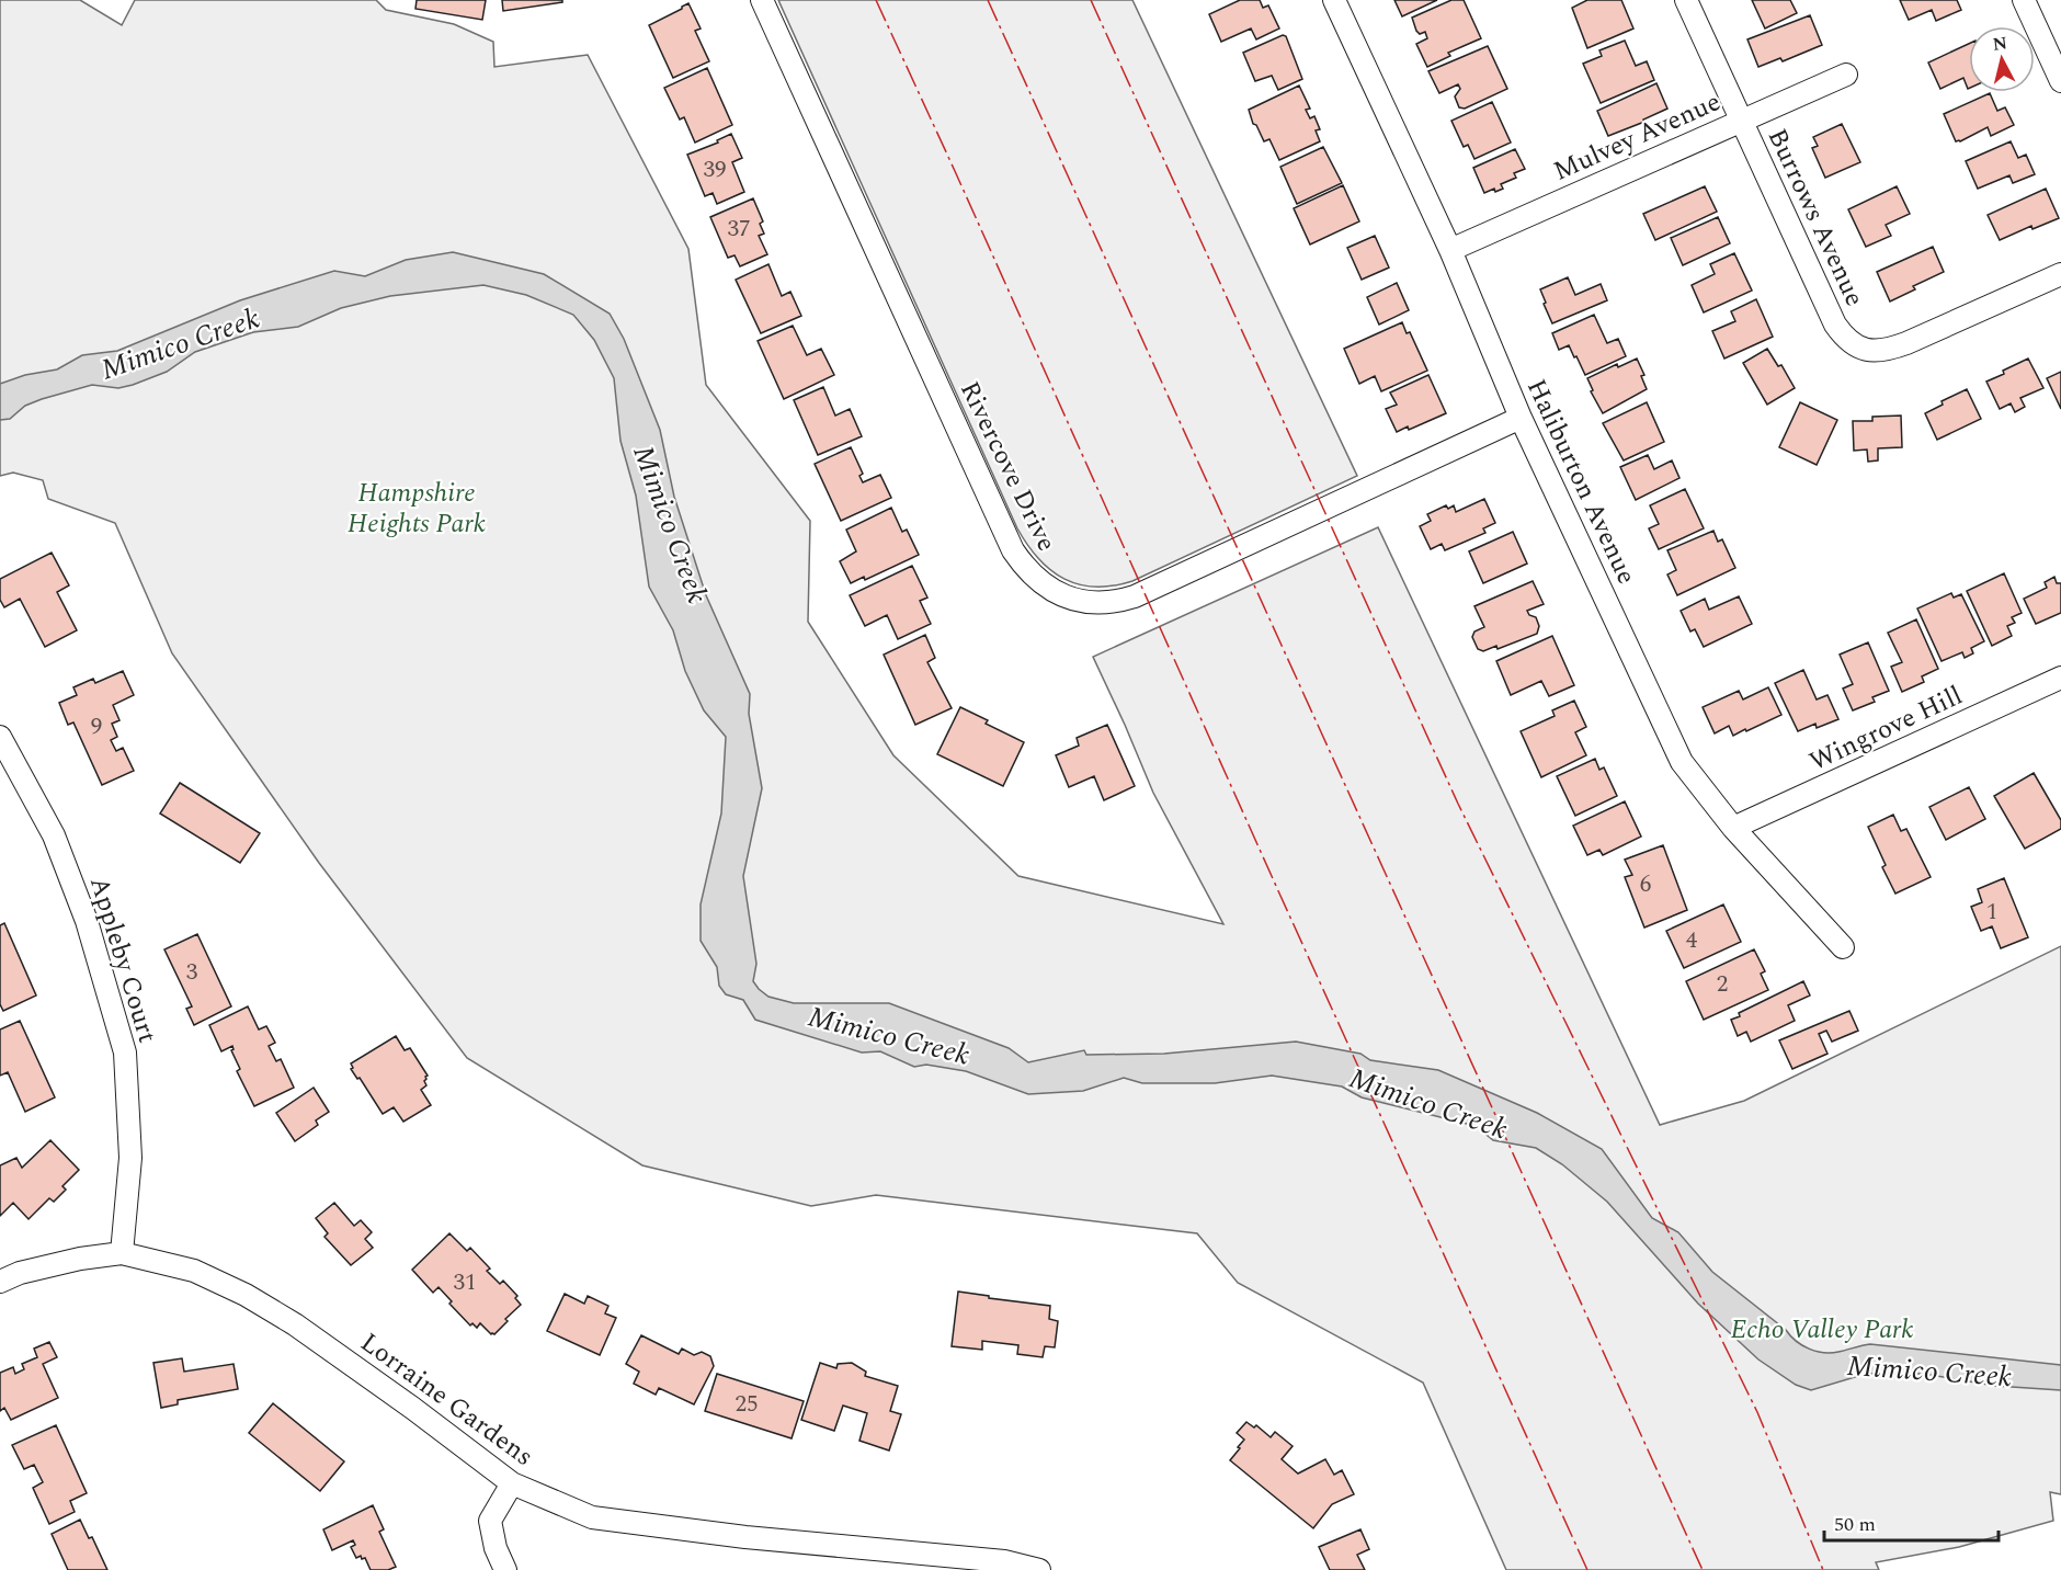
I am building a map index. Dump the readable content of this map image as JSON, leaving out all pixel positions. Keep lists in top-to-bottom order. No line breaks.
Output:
{"streets":{"street":["Mulvey Avenue","Burrows Avenue","Rivercove Drive","Haliburton Avenue","Wingrove Hill","Appleby Court","Lorraine Gardens"]},"crossings":[["Mulvey Avenue","Burrows Avenue"],["Mulvey Avenue","Haliburton Avenue"],["Rivercove Drive","Haliburton Avenue"],["Haliburton Avenue","Wingrove Hill"],["Appleby Court","Lorraine Gardens"]],"water":["Mimico Creek"],"parks":["Hampshire Heights Park","Echo Valley Park"],"house_numbers":["39","37","9","6","1","4","3","2","31","25"],"scale_bar":"50 m","north":"top"}
